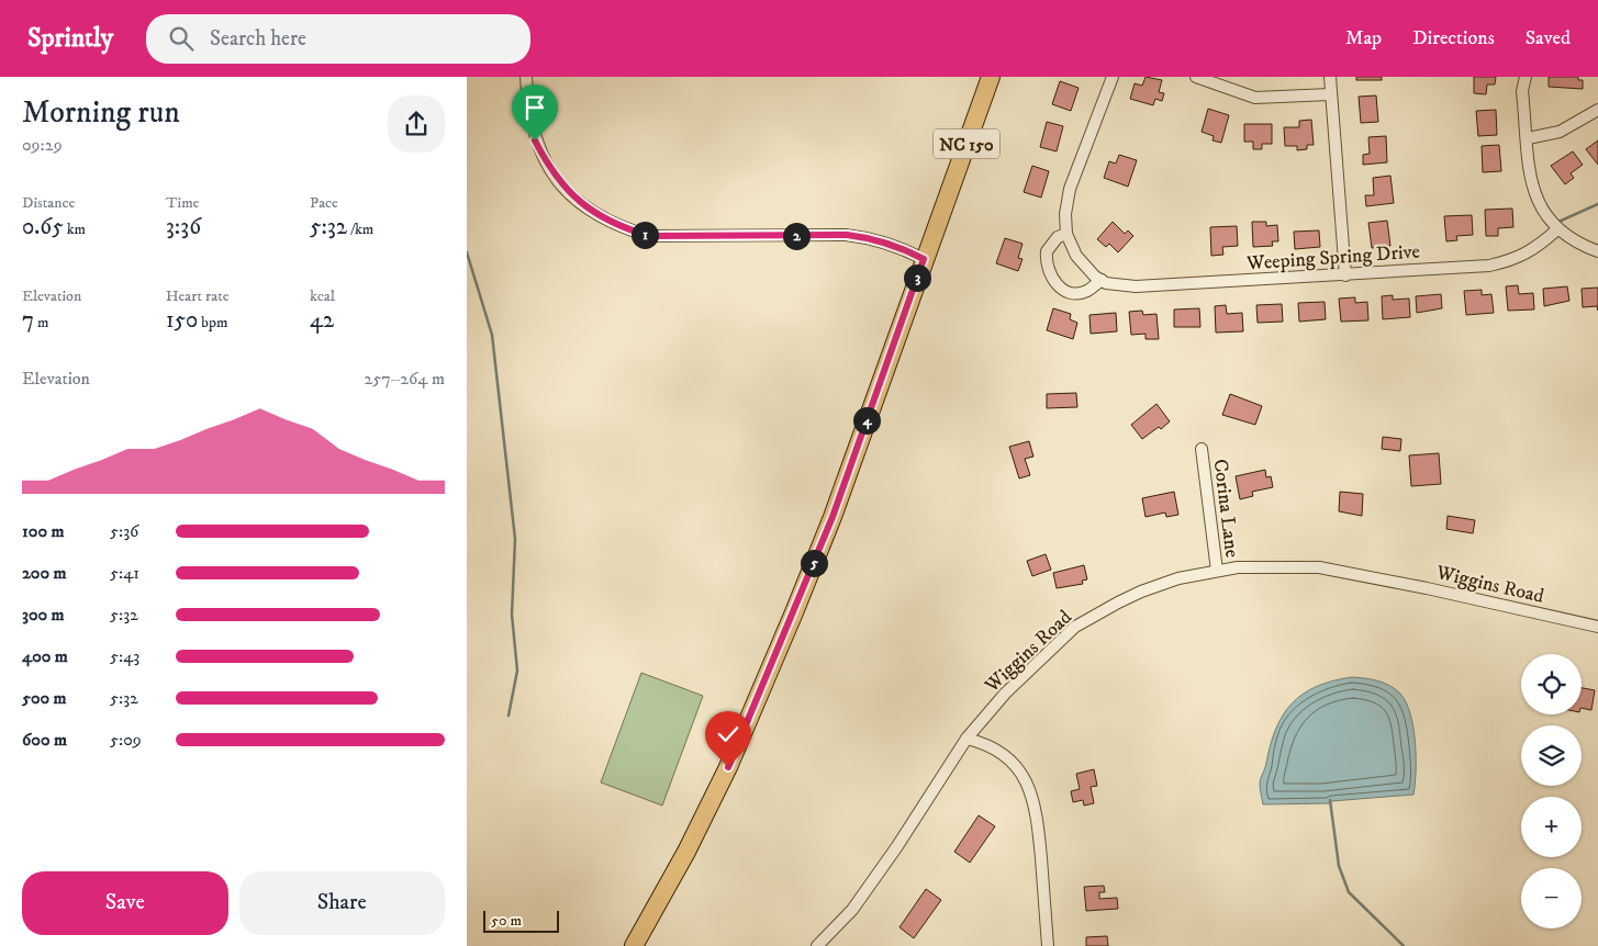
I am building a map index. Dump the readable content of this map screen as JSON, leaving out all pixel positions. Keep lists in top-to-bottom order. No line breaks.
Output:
{"streets":{"main road":["NC 150"],"street":["Weeping Spring Drive","Corina Lane","Wiggins Road"]},"crossings":[["Corina Lane","Wiggins Road"]],"scale_bar":"50 m","page":{"header":"Sprintly","search":"Search here","nav":["Map","Directions","Saved"],"heading":["Morning run","09:29"],"stats":[["Distance","0.65 km"],["Time","3:36"],["Pace","5:32 /km"],["Elevation","7 m"],["Heart rate","150 bpm"],["kcal","42"]],"pins":["1","2","3","4","5"],"chart":["Elevation","257–264 m"],"list":[{"name":"100 m","note":"5:36"},{"name":"200 m","note":"5:41"},{"name":"300 m","note":"5:32"},{"name":"400 m","note":"5:43"},{"name":"500 m","note":"5:32"},{"name":"600 m","note":"5:09"}],"map_buttons":["+","−"],"buttons":["Save","Share"],"scale":"50 m"}}
